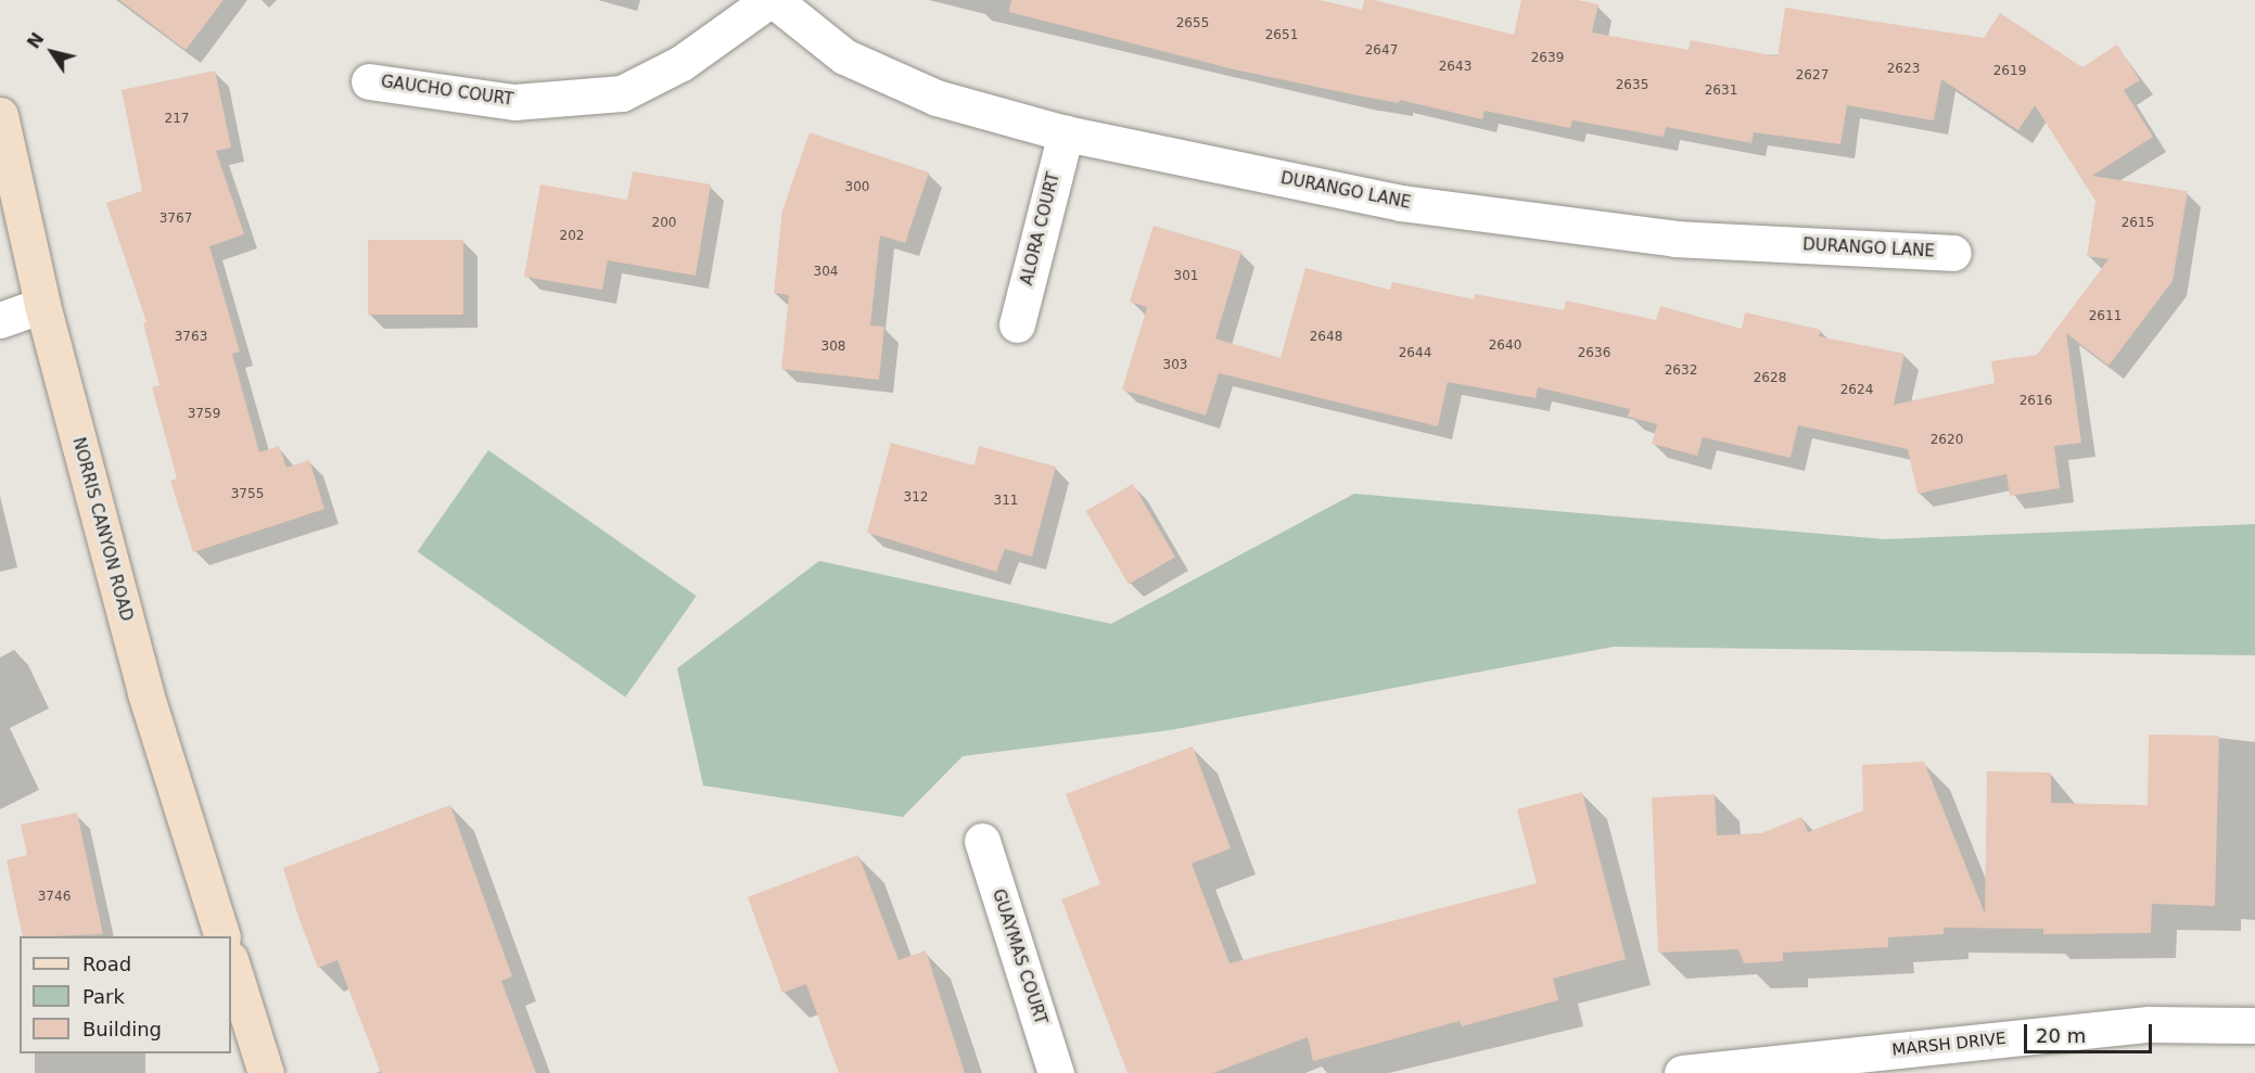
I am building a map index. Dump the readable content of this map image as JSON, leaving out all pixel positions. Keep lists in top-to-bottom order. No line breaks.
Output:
{"streets":{"street":["GAUCHO COURT","DURANGO LANE","ALORA COURT","NORRIS CANYON ROAD","GUAYMAS COURT","MARSH DRIVE"]},"crossings":[["GAUCHO COURT","DURANGO LANE"],["DURANGO LANE","ALORA COURT"]],"house_numbers":["2655","2651","2647","2639","2643","2623","2619","2627","2635","2631","217","300","3767","200","2615","202","304","301","2611","3763","2648","2640","308","2644","2636","303","2632","2628","2624","2616","3759","2620","3755","312","311","3746"],"legend":["Road","Park","Building"],"scale_bar":"20 m","north":"top left"}
